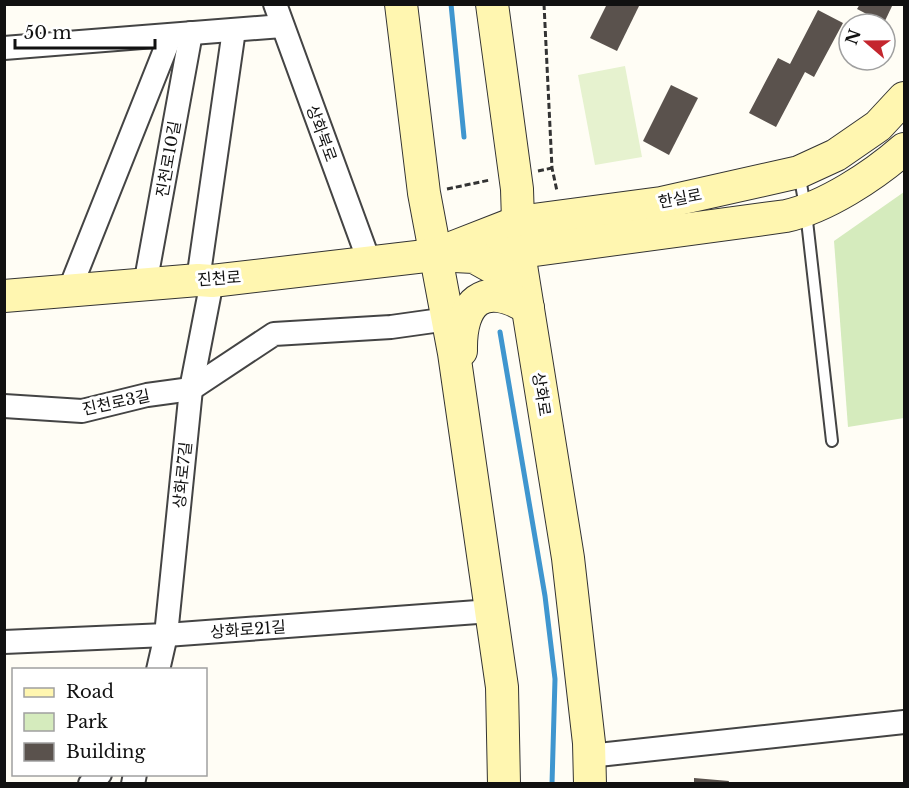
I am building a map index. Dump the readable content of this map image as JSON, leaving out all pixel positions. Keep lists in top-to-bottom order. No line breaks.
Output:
{"streets":{"main road":["한실로","진천로","상화로"],"street":["상화북로","진천로10길","진천로3길","상화로7길","상화로21길"]},"crossings":[["상화북로","진천로"],["진천로10길","진천로"],["한실로","진천로"],["한실로","상화로"],["진천로","상화로7길"],["진천로3길","상화로7길"],["상화로7길","상화로21길"]],"legend":["Road","Park","Building"],"scale_bar":"50 m","north":"left"}
